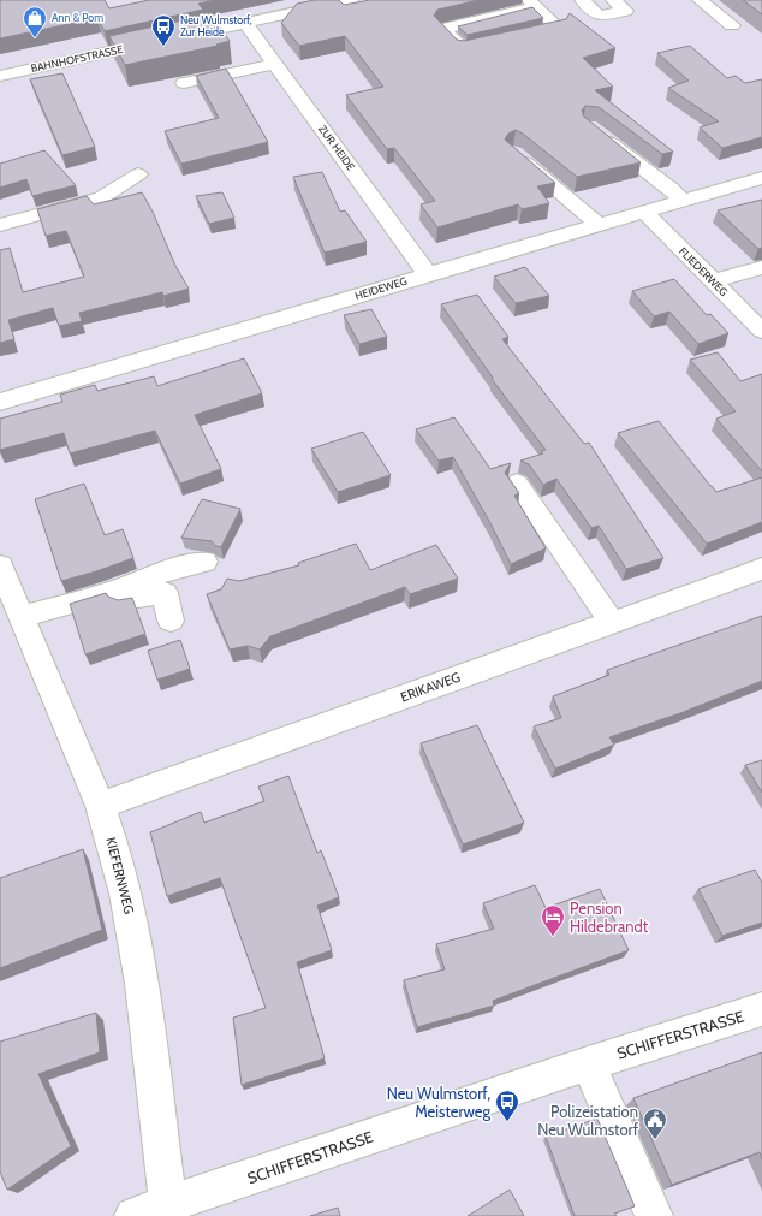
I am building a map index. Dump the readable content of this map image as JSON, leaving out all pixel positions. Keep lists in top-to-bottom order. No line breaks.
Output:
{"streets":{"street":["BAHNHOFSTRASSE","ZUR HEIDE","FLIEDERWEG","HEIDEWEG","ERIKAWEG","KIEFERNWEG","SCHIFFERSTRASSE"]},"crossings":[["BAHNHOFSTRASSE","ZUR HEIDE"],["ZUR HEIDE","HEIDEWEG"],["FLIEDERWEG","HEIDEWEG"],["ERIKAWEG","KIEFERNWEG"],["KIEFERNWEG","SCHIFFERSTRASSE"]],"places":{"shop":["Ann & Pom"],"bus stop":["Neu Wulmstorf, Zur Heide","Neu Wulmstorf, Meisterweg"],"hotel":["Pension Hildebrandt"],"public building":["Polizeistation Neu Wulmstorf"]}}
